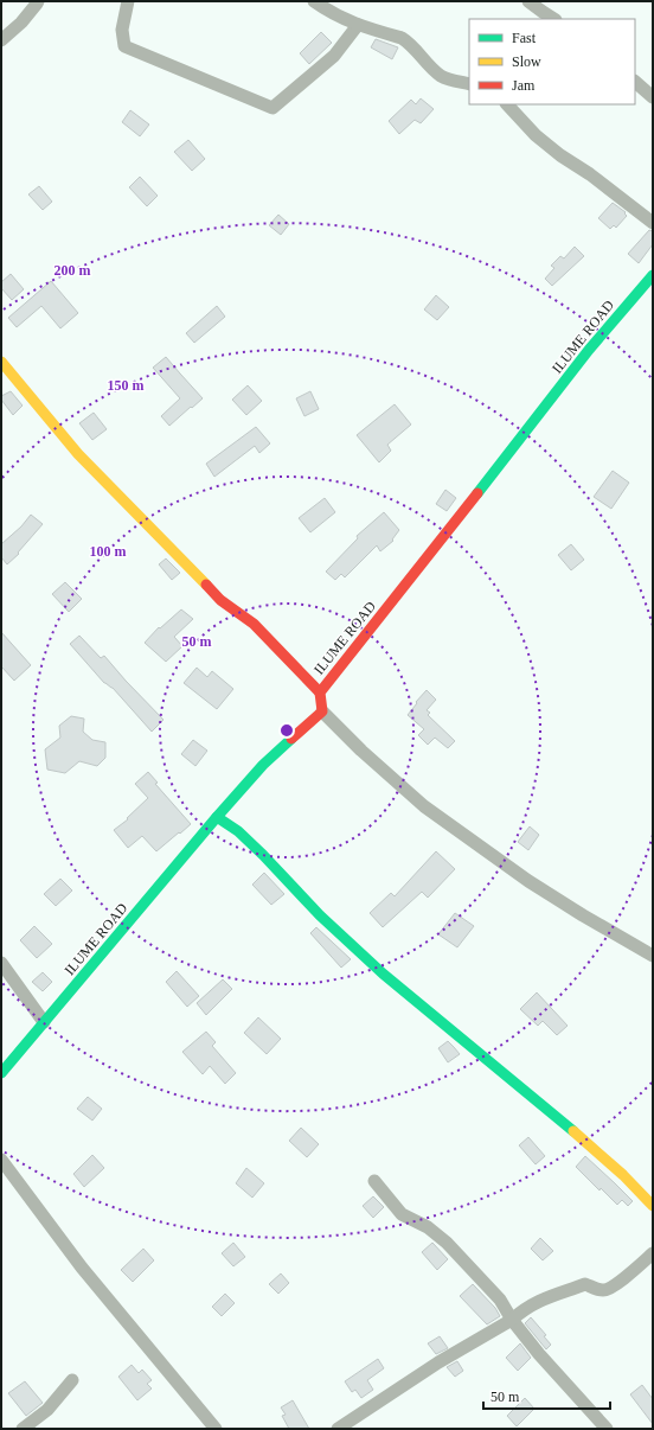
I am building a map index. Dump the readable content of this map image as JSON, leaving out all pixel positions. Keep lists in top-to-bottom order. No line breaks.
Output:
{"streets":{"street":["ILUME ROAD"]},"legend":["Fast","Slow","Jam"],"scale_bar":"50 m","rings":["200 m","150 m","100 m","50 m"]}
